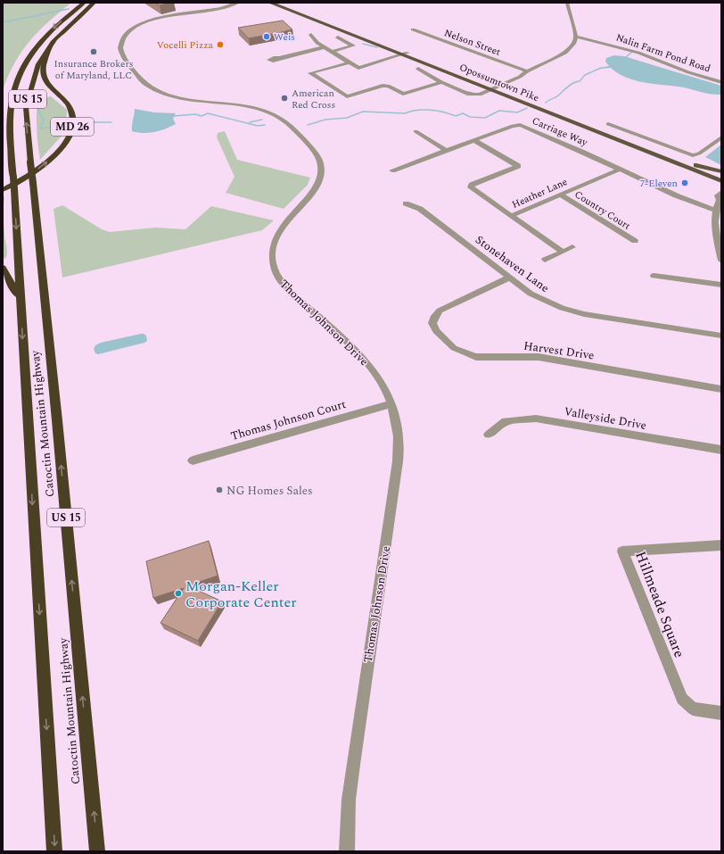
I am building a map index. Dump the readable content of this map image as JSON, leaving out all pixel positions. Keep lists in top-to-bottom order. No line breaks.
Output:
{"streets":{"highway":["US 15","MD 26","Catoctin Mountain Highway"],"main road":["Opossumtown Pike"],"street":["Nelson Street","Nalin Farm Pond Road","Carriage Way","Heather Lane","Country Court","Stonehaven Lane","Thomas Johnson Drive","Harvest Drive","Valleyside Drive","Thomas Johnson Court","Hillmeade Square"]},"crossings":[["US 15","MD 26"],["US 15","Catoctin Mountain Highway"],["MD 26","Catoctin Mountain Highway"],["Carriage Way","Heather Lane"],["Heather Lane","Country Court"],["Stonehaven Lane","Harvest Drive"],["Thomas Johnson Drive","Thomas Johnson Court"]],"places":["Weis","Vocelli Pizza","Insurance Brokers of Maryland, LLC","American Red Cross","7-Eleven","NG Homes Sales","Morgan-Keller Corporate Center"]}
